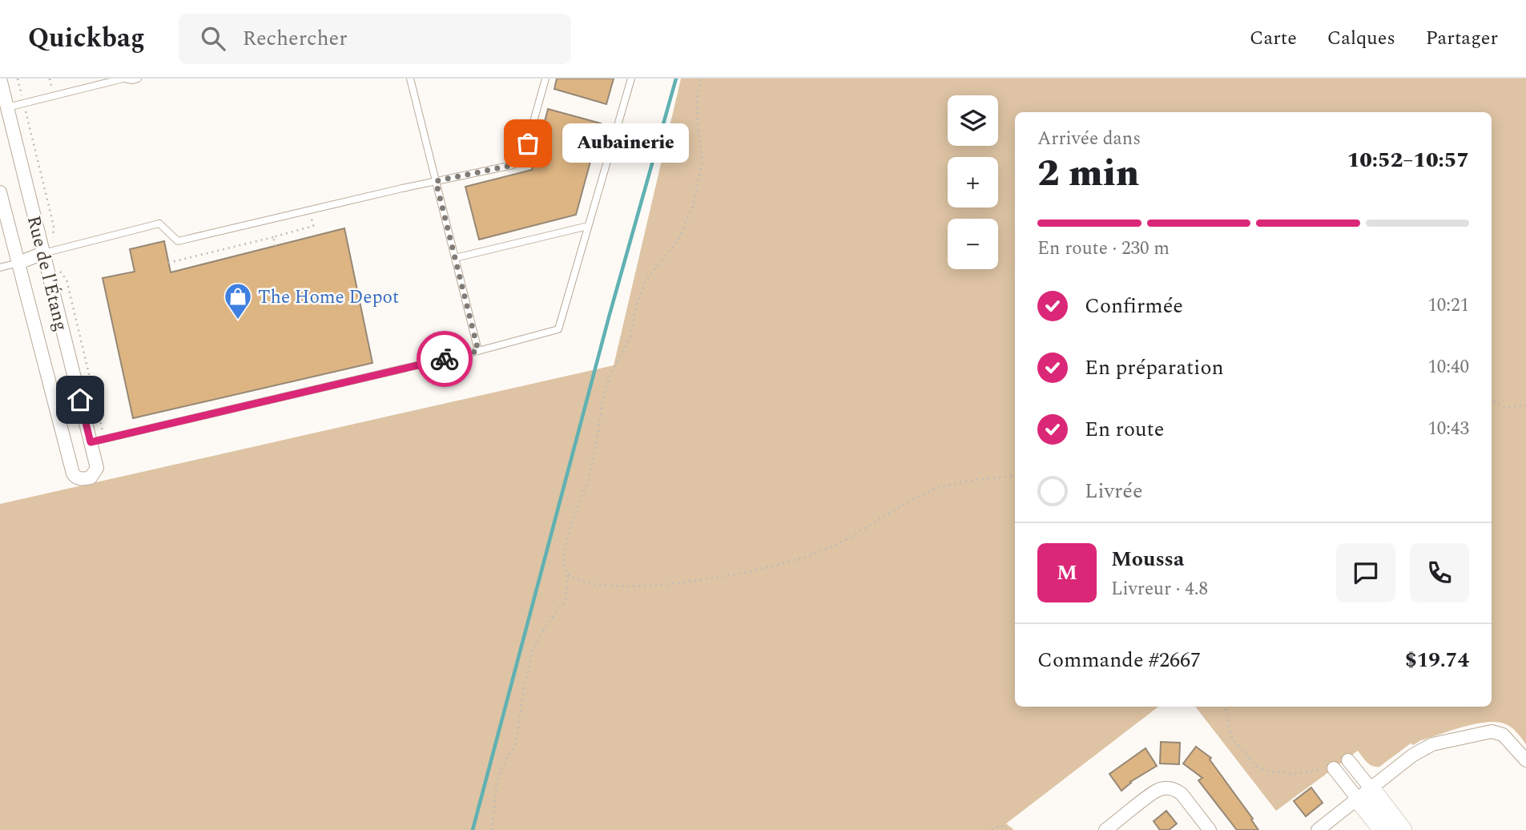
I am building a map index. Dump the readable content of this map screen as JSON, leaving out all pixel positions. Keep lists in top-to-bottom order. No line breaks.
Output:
{"streets":{"street":["Rue de l'Étang"]},"places":{"other":["Aubainerie"],"shop":["The Home Depot"]},"page":{"header":"Quickbag","search":"Rechercher","nav":["Carte","Calques","Partager"],"map_buttons":["+","−"],"heading":["2 min","Arrivée dans","10:52–10:57"],"panel":["Moussa","Livreur · 4.8","Commande #2667","$19.74"],"bubble":"Aubainerie","bar":"En route · 230 m","list":[["Confirmée","10:21"],["En préparation","10:40"],["En route","10:43"],"Livrée"],"round":"M"}}
